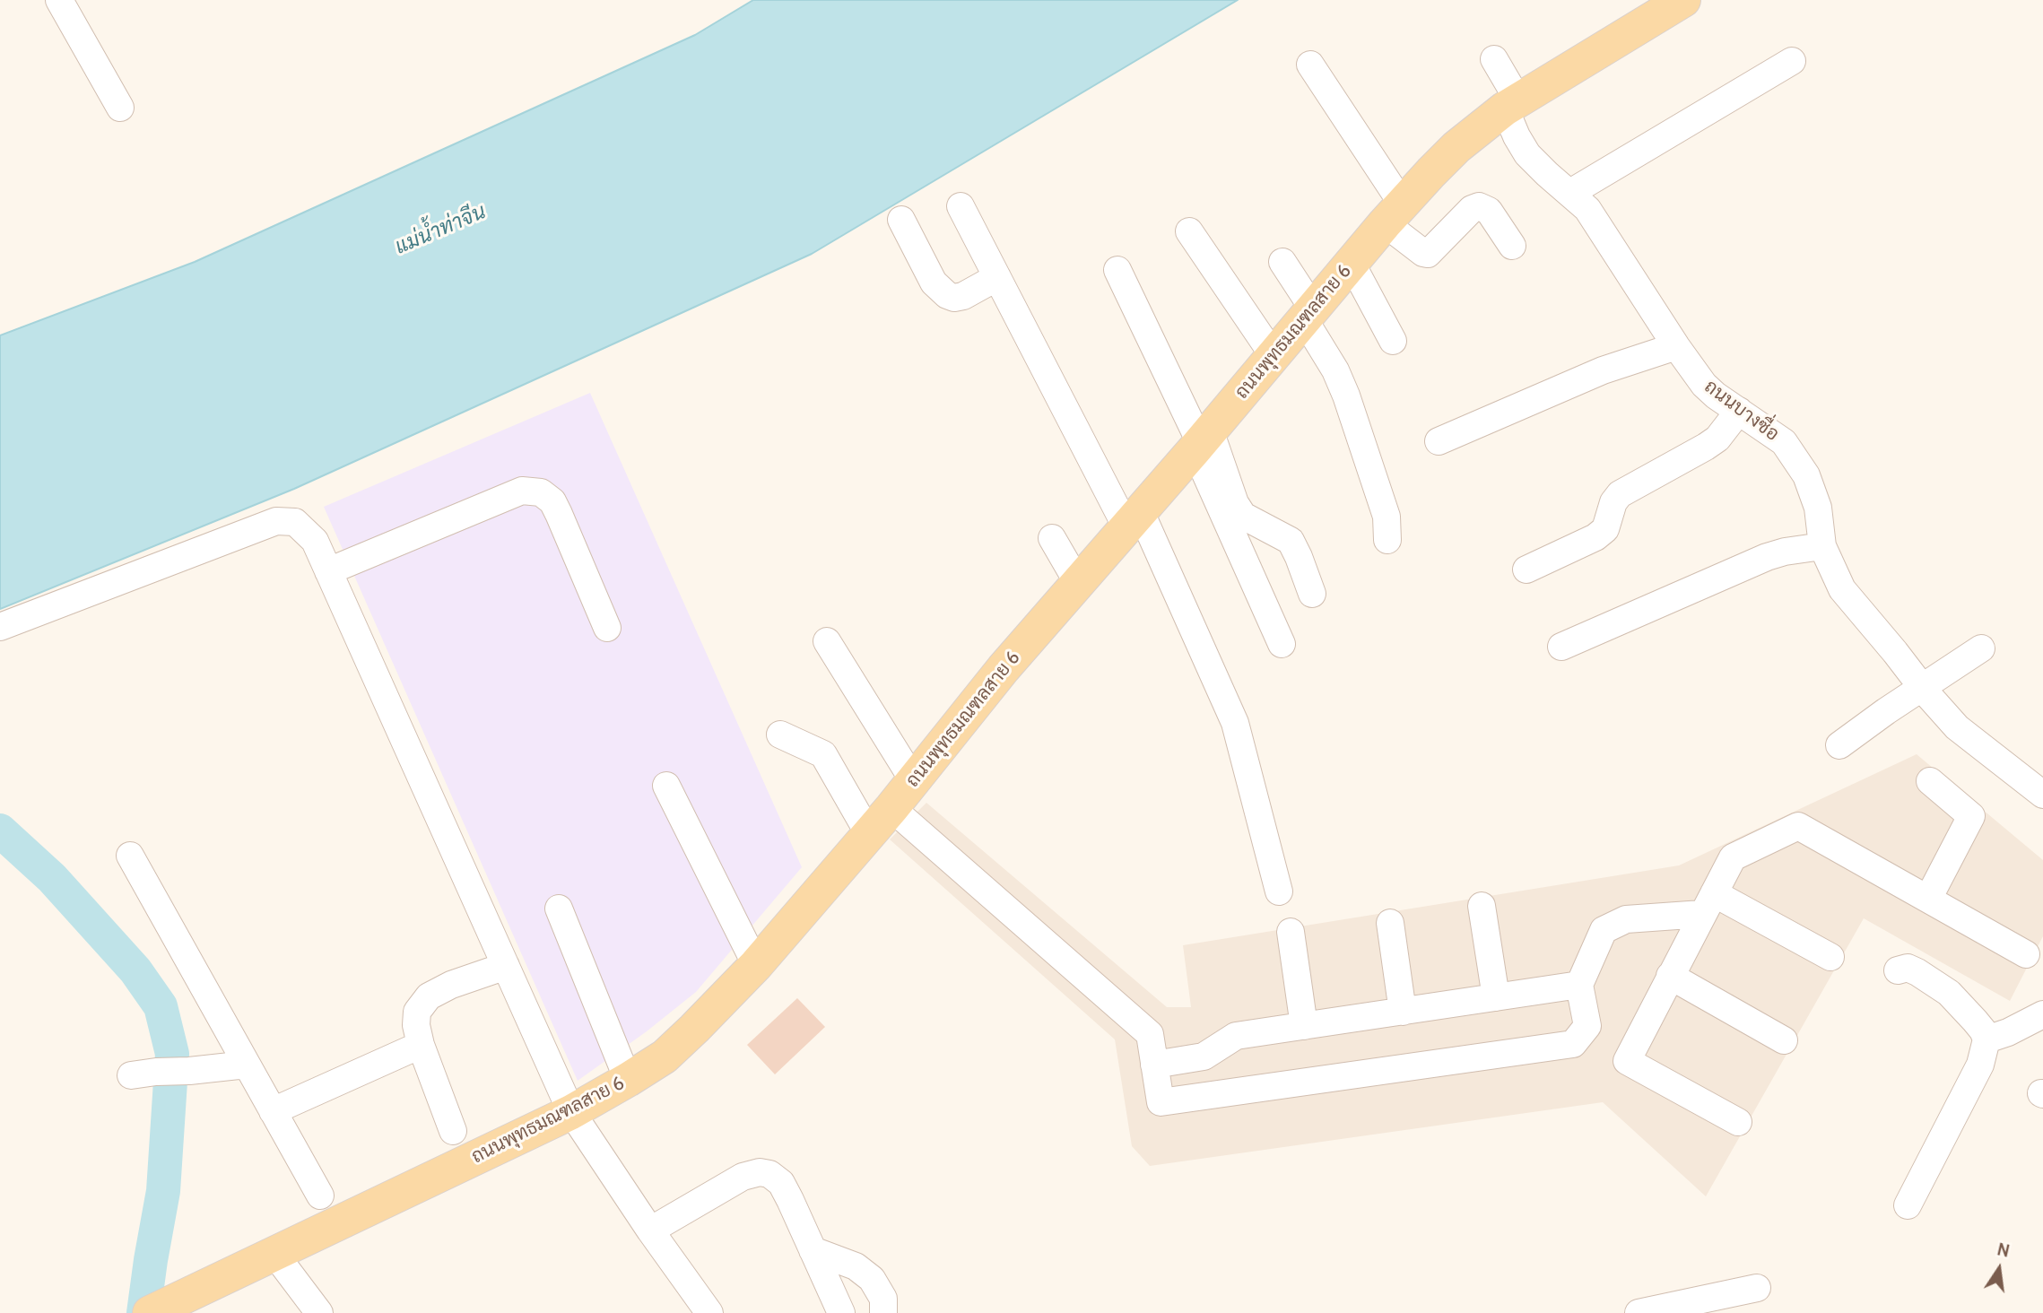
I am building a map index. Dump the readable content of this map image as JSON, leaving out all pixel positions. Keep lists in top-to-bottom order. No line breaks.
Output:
{"streets":{"main road":["ถนนพุทธมณฑลสาย 6"],"street":["ถนนบางซื่อ"]},"crossings":[["ถนนพุทธมณฑลสาย 6","ถนนบางซื่อ"]],"water":["แม่น้ำท่าจีน"],"north":"top"}
